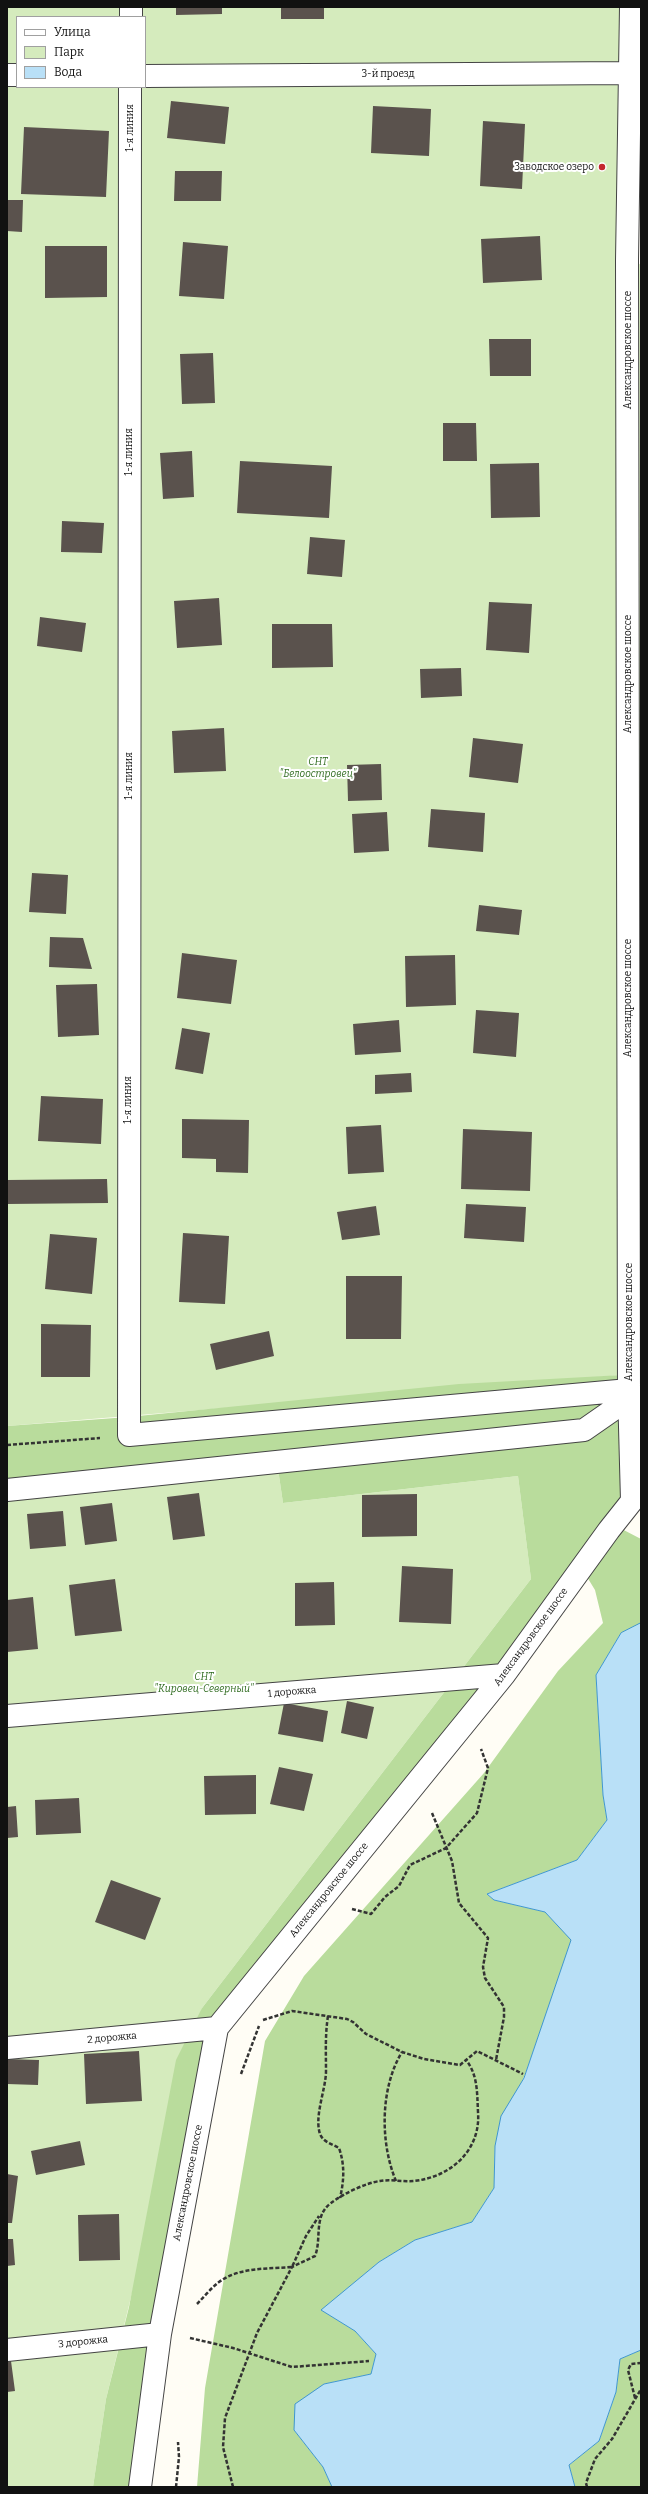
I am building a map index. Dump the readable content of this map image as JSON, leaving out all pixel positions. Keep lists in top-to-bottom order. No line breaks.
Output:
{"streets":{"street":["3-й проезд","1-я линия","Александровское шоссе","1 дорожка","2 дорожка","3 дорожка"]},"crossings":[["3-й проезд","Александровское шоссе"],["Александровское шоссе","1 дорожка"],["Александровское шоссе","2 дорожка"],["Александровское шоссе","3 дорожка"]],"parks":["СНТ \"Белоостровец\"","СНТ \"Кировец-Северный\""],"places":["Заводское озеро"],"legend":["Улица","Парк","Вода"]}
